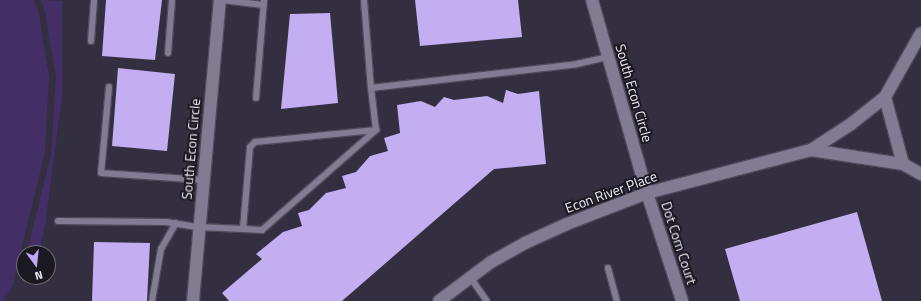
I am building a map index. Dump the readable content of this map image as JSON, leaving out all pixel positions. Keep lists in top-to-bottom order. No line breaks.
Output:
{"streets":{"street":["South Econ Circle","Econ River Place","Dot Com Court"]},"crossings":[["South Econ Circle","Econ River Place"],["South Econ Circle","Dot Com Court"],["Econ River Place","Dot Com Court"]],"north":"bottom"}
